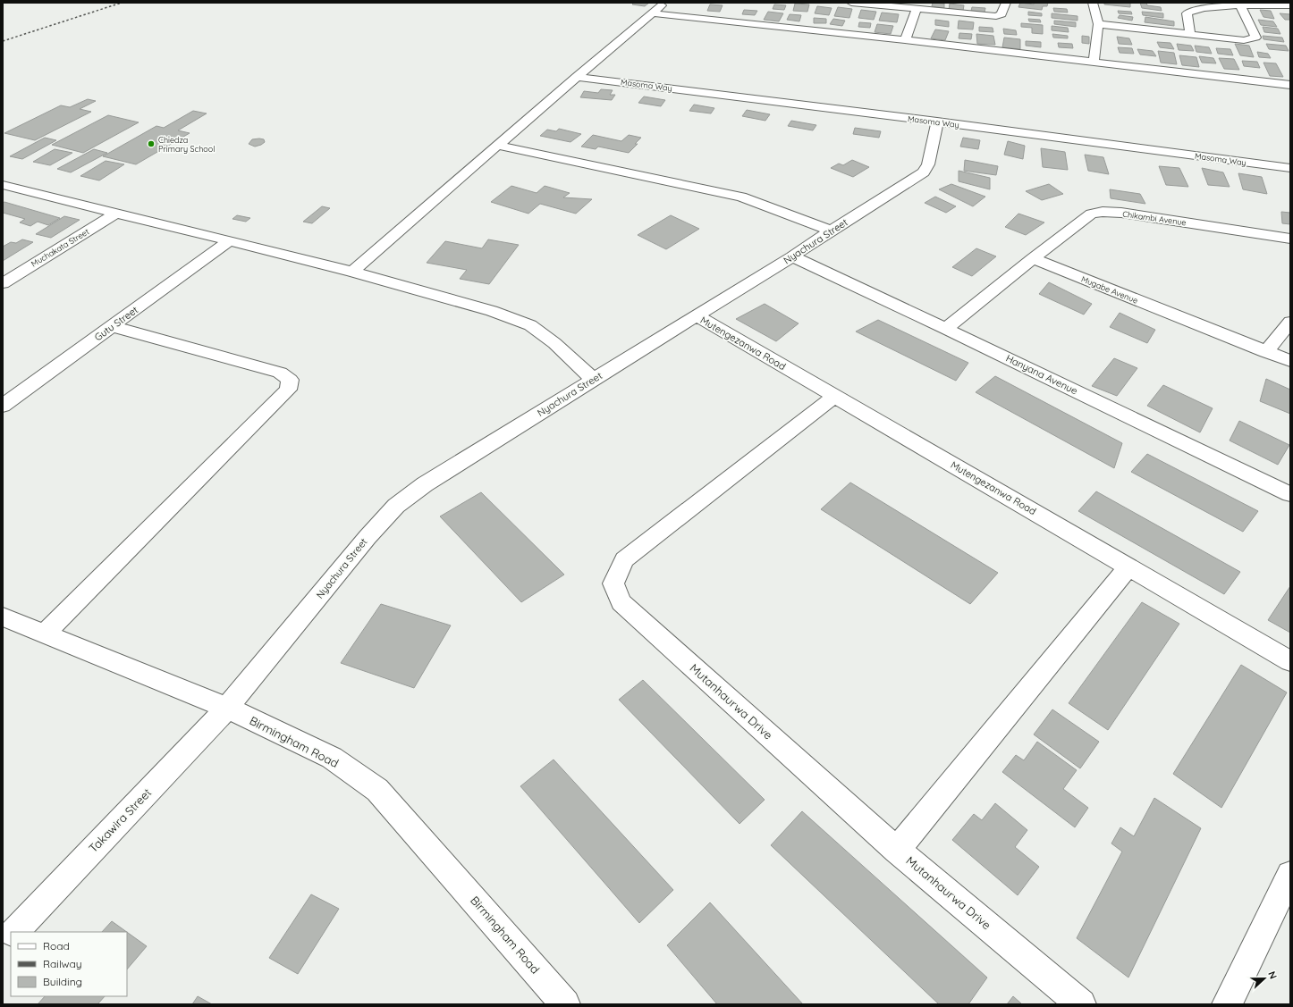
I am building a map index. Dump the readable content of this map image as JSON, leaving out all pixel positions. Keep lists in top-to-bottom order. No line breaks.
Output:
{"streets":{"street":["Masoma Way","Chikambi Avenue","Nyachura Street","Muchakata Street","Mugabe Avenue","Gutu Street","Mutengezanwa Road","Hanyana Avenue","Mutanhaurwa Drive","Birmingham Road","Takawira Street"]},"crossings":[["Masoma Way","Nyachura Street"],["Chikambi Avenue","Mugabe Avenue"],["Nyachura Street","Mutengezanwa Road"],["Nyachura Street","Hanyana Avenue"],["Nyachura Street","Birmingham Road"],["Nyachura Street","Takawira Street"],["Mutengezanwa Road","Mutanhaurwa Drive"],["Birmingham Road","Takawira Street"]],"places":["Chiedza Primary School"],"legend":["Road","Railway","Building"],"north":"right"}
